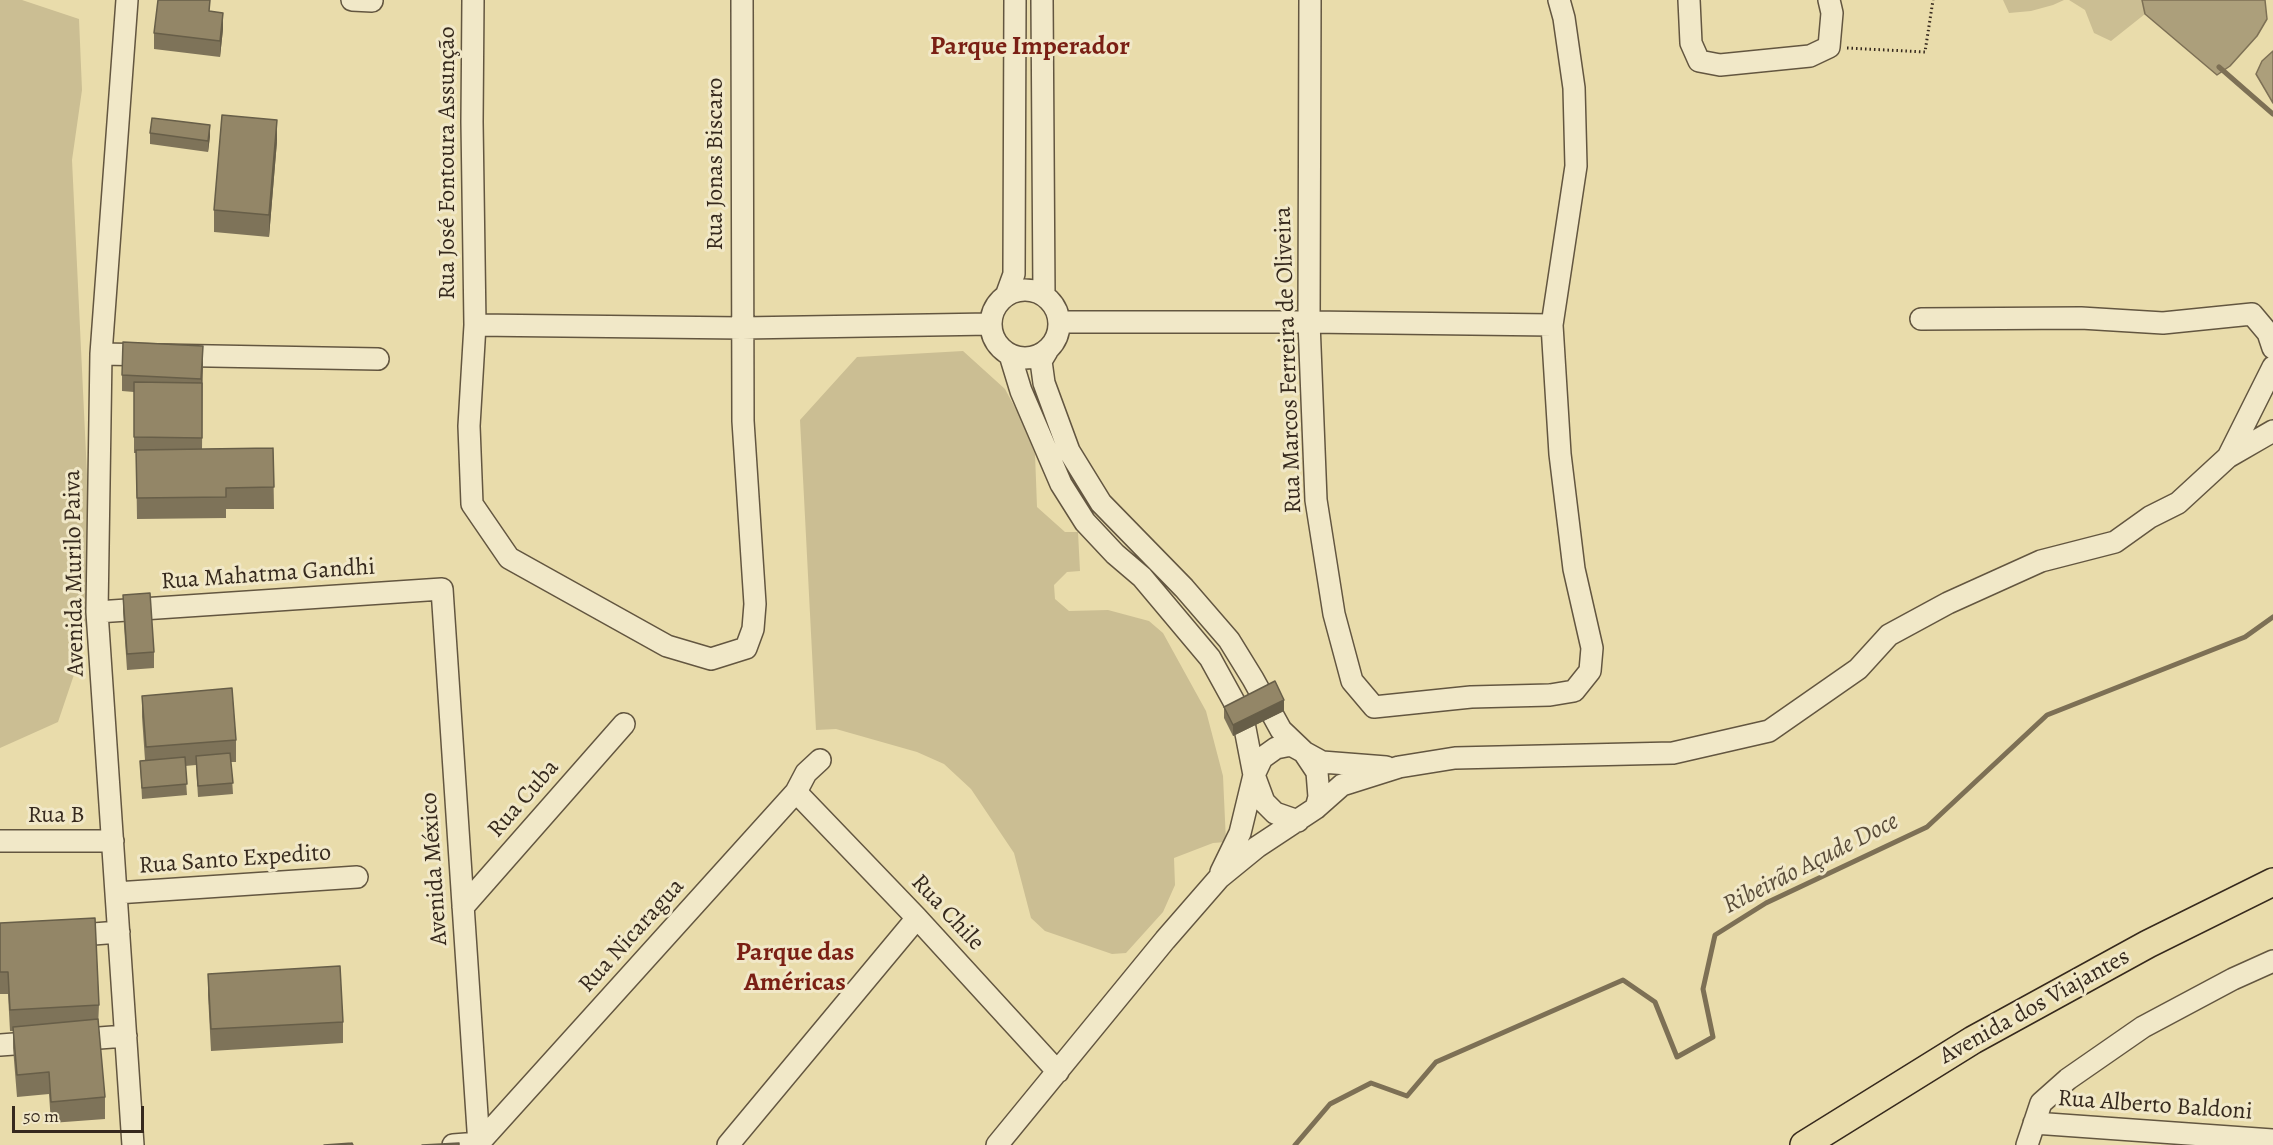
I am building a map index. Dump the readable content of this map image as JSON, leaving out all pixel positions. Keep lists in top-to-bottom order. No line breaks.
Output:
{"streets":{"main road":["Avenida dos Viajantes"],"street":["Rua José Fontoura Assunção","Rua Jonas Biscaro","Rua Marcos Ferreira de Oliveira","Avenida Murilo Paiva","Rua Mahatma Gandhi","Rua Cuba","Rua B","Rua Santo Expedito","Avenida México","Rua Chile","Rua Nicaragua","Rua Alberto Baldoni"]},"crossings":[["Rua José Fontoura Assunção","Rua Jonas Biscaro"],["Avenida Murilo Paiva","Rua Mahatma Gandhi"],["Avenida Murilo Paiva","Rua B"],["Avenida Murilo Paiva","Rua Santo Expedito"],["Rua Mahatma Gandhi","Avenida México"],["Rua Cuba","Avenida México"],["Avenida México","Rua Nicaragua"],["Rua Chile","Rua Nicaragua"]],"districts":["Parque Imperador","Parque das Américas"],"water":["Ribeirão Açude Doce"],"scale_bar":"50 m"}
